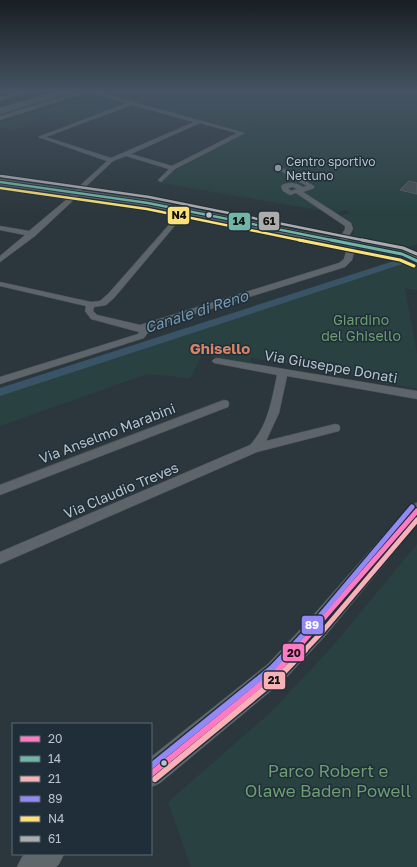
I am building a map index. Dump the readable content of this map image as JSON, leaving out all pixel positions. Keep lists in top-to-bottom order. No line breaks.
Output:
{"streets":{"street":["Via Giuseppe Donati","Via Anselmo Marabini","Via Claudio Treves"]},"crossings":[["Via Giuseppe Donati","Via Claudio Treves"]],"districts":["Ghisello"],"water":["Canale di Reno"],"parks":["Giardino del Ghisello","Parco Robert e Olawe Baden Powell"],"places":["Centro sportivo Nettuno"],"lines":["transit line 61","transit line 14","transit line N4","transit line 89","transit line 20","transit line 21"],"legend":["20","14","21","89","N4","61"]}
